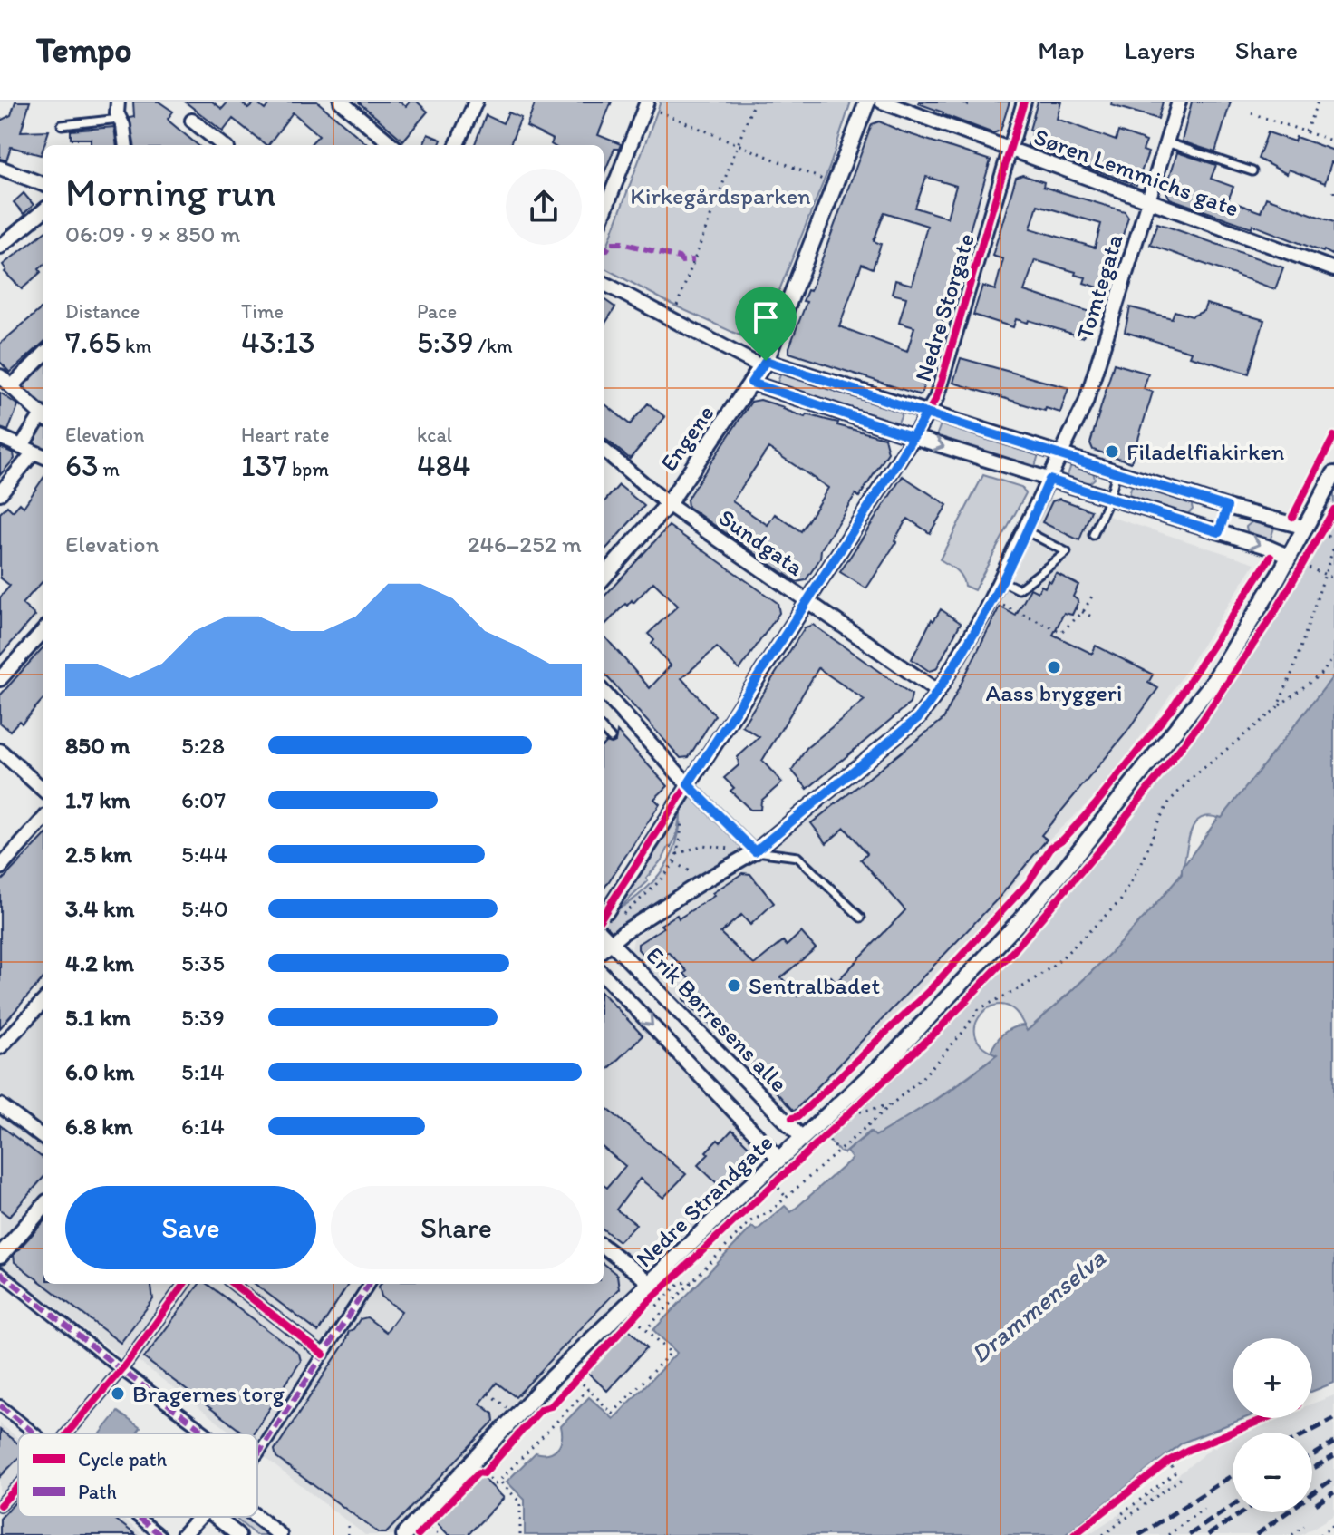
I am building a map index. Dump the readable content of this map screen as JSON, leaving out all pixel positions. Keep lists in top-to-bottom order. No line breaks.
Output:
{"streets":{"street":["Søren Lemmichs gate","Tomtegata","Nedre Storgate","Engene","Sundgata","Erik Børresens alle","Nedre Strandgate"]},"crossings":[["Søren Lemmichs gate","Tomtegata"],["Søren Lemmichs gate","Nedre Storgate"],["Tomtegata","Sundgata"],["Tomtegata","Erik Børresens alle"],["Nedre Storgate","Sundgata"],["Engene","Sundgata"],["Erik Børresens alle","Nedre Strandgate"]],"water":["Drammenselva"],"parks":["Kirkegårdsparken"],"places":["Filadelfiakirken","Aass bryggeri","Sentralbadet","Bragernes torg"],"legend":["Cycle path","Path"],"page":{"header":"Tempo","nav":["Map","Layers","Share"],"heading":["Morning run","06:09 · 9 × 850 m"],"stats":[["Distance","7.65 km"],["Time","43:13"],["Pace","5:39 /km"],["Elevation","63 m"],["Heart rate","137 bpm"],["kcal","484"]],"chart":["Elevation","246–252 m"],"list":[{"name":"850 m","note":"5:28"},{"name":"1.7 km","note":"6:07"},{"name":"2.5 km","note":"5:44"},{"name":"3.4 km","note":"5:40"},{"name":"4.2 km","note":"5:35"},{"name":"5.1 km","note":"5:39"},{"name":"6.0 km","note":"5:14"},{"name":"6.8 km","note":"6:14"}],"buttons":["Save","Share"],"map_buttons":["+","−"]}}
